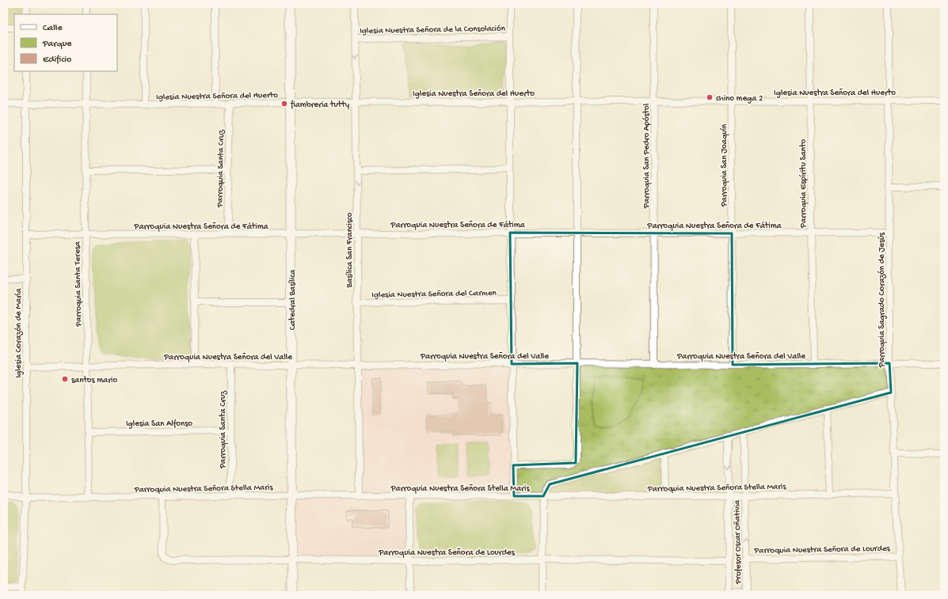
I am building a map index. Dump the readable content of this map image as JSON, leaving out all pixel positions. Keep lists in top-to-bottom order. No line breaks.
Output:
{"streets":{"main road":["Catedral Basílica"],"street":["Iglesia Nuestra Señora de la Consolación","Iglesia Nuestra Señora del Huerto","Parroquia San Pedro Apóstol","Parroquia San Joaquín","Parroquia Santa Cruz","Parroquia Espíritu Santo","Parroquia Nuestra Señora de Fátima","Basílica San Francisco","Parroquia Santa Teresa","Iglesia Nuestra Señora del Carmen","Parroquia Sagrado Corazón de Jesús","Iglesia Corazón de María","Parroquia Nuestra Señora del Valle","Iglesia San Alfonso","Parroquia Nuestra Señora Stella Maris","Profesor Oscar Oñativia","Parroquia Nuestra Señora de Lourdes"]},"crossings":[["Iglesia Nuestra Señora de la Consolación","Basílica San Francisco"],["Iglesia Nuestra Señora del Huerto","Parroquia San Pedro Apóstol"],["Iglesia Nuestra Señora del Huerto","Parroquia San Joaquín"],["Iglesia Nuestra Señora del Huerto","Parroquia Santa Cruz"],["Iglesia Nuestra Señora del Huerto","Parroquia Espíritu Santo"],["Iglesia Nuestra Señora del Huerto","Basílica San Francisco"],["Iglesia Nuestra Señora del Huerto","Parroquia Santa Teresa"],["Iglesia Nuestra Señora del Huerto","Catedral Basílica"],["Iglesia Nuestra Señora del Huerto","Parroquia Sagrado Corazón de Jesús"],["Iglesia Nuestra Señora del Huerto","Iglesia Corazón de María"],["Parroquia San Pedro Apóstol","Parroquia Nuestra Señora de Fátima"],["Parroquia San Pedro Apóstol","Parroquia Nuestra Señora del Valle"],["Parroquia San Joaquín","Parroquia Nuestra Señora de Fátima"],["Parroquia San Joaquín","Parroquia Nuestra Señora del Valle"],["Parroquia Santa Cruz","Parroquia Nuestra Señora de Fátima"],["Parroquia Santa Cruz","Parroquia Nuestra Señora del Valle"],["Parroquia Santa Cruz","Iglesia San Alfonso"],["Parroquia Santa Cruz","Parroquia Nuestra Señora Stella Maris"],["Parroquia Espíritu Santo","Parroquia Nuestra Señora de Fátima"],["Parroquia Espíritu Santo","Parroquia Nuestra Señora del Valle"],["Parroquia Nuestra Señora de Fátima","Basílica San Francisco"],["Parroquia Nuestra Señora de Fátima","Parroquia Santa Teresa"],["Parroquia Nuestra Señora de Fátima","Catedral Basílica"],["Parroquia Nuestra Señora de Fátima","Parroquia Sagrado Corazón de Jesús"],["Parroquia Nuestra Señora de Fátima","Iglesia Corazón de María"],["Basílica San Francisco","Iglesia Nuestra Señora del Carmen"],["Basílica San Francisco","Parroquia Nuestra Señora del Valle"],["Basílica San Francisco","Parroquia Nuestra Señora Stella Maris"],["Parroquia Santa Teresa","Parroquia Nuestra Señora del Valle"],["Parroquia Santa Teresa","Iglesia San Alfonso"],["Parroquia Santa Teresa","Parroquia Nuestra Señora Stella Maris"],["Catedral Basílica","Parroquia Nuestra Señora del Valle"],["Catedral Basílica","Parroquia Nuestra Señora Stella Maris"],["Catedral Basílica","Parroquia Nuestra Señora de Lourdes"],["Parroquia Sagrado Corazón de Jesús","Parroquia Nuestra Señora del Valle"],["Parroquia Sagrado Corazón de Jesús","Parroquia Nuestra Señora Stella Maris"],["Parroquia Sagrado Corazón de Jesús","Parroquia Nuestra Señora de Lourdes"],["Iglesia Corazón de María","Parroquia Nuestra Señora del Valle"],["Iglesia Corazón de María","Parroquia Nuestra Señora Stella Maris"],["Parroquia Nuestra Señora Stella Maris","Profesor Oscar Oñativia"],["Parroquia Nuestra Señora Stella Maris","Parroquia Nuestra Señora de Lourdes"],["Profesor Oscar Oñativia","Parroquia Nuestra Señora de Lourdes"]],"places":["chino mega 2","fiambreria tutty","santos mario"],"legend":["Calle","Parque","Edificio"]}
